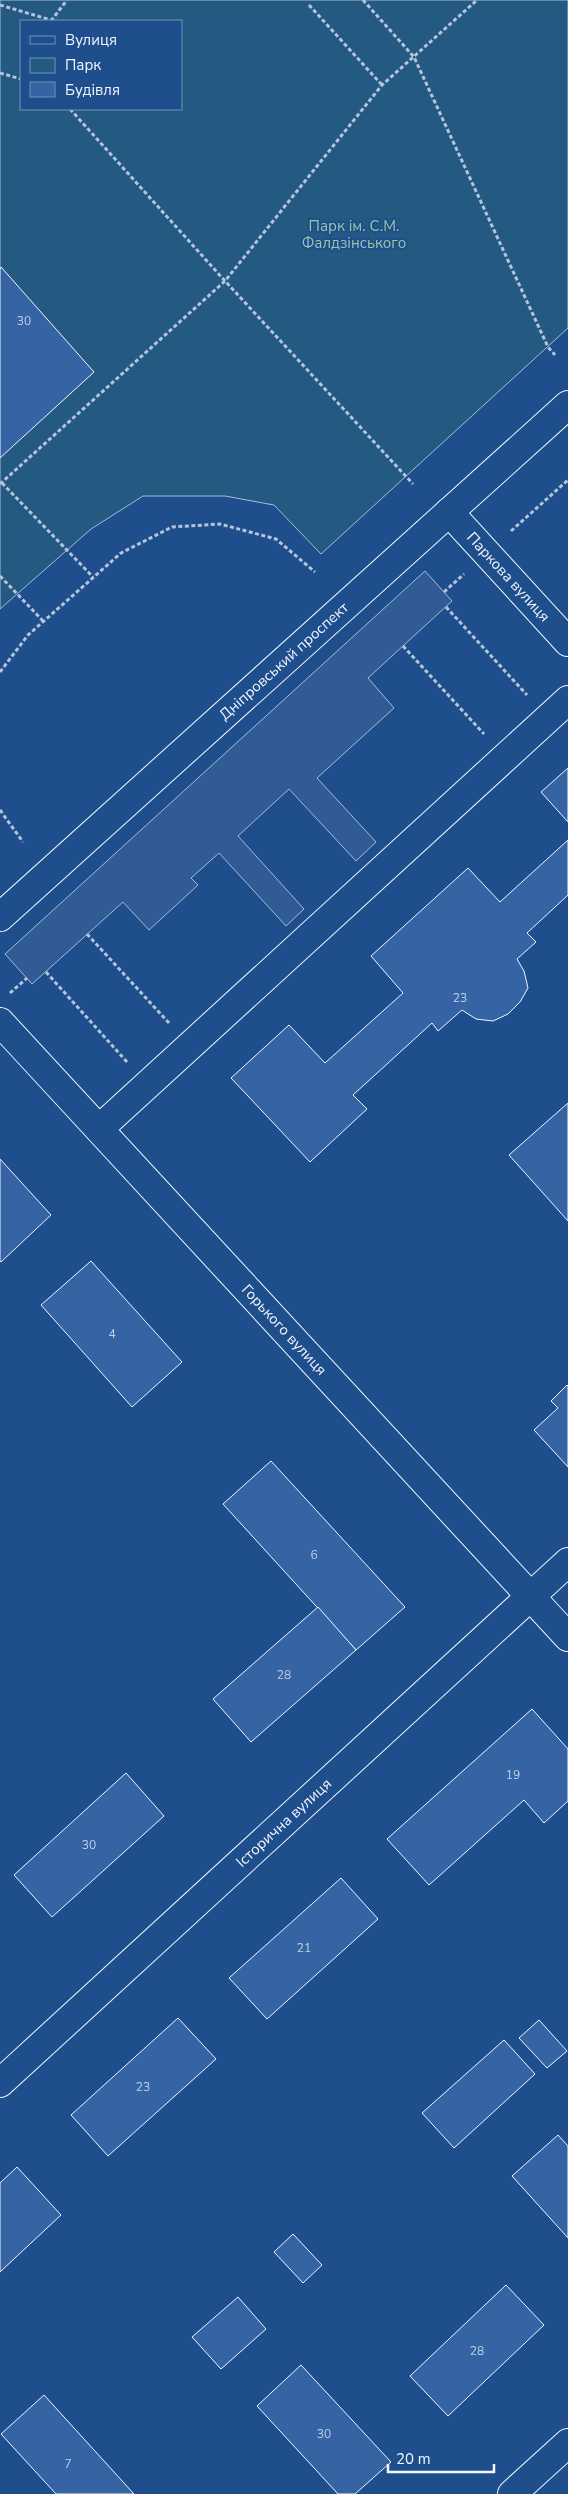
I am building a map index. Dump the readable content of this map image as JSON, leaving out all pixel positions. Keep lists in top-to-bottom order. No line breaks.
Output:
{"streets":{"street":["Паркова вулиця","Дніпровський проспект","Горького вулиця","Історична вулиця"]},"crossings":[["Паркова вулиця","Дніпровський проспект"],["Горького вулиця","Історична вулиця"]],"parks":["Парк ім. С.М. Фалдзінського"],"house_numbers":["30","23","4","6","28","19","30","21","23","28","30","7"],"legend":["Вулиця","Парк","Будівля"],"scale_bar":"20 m"}
